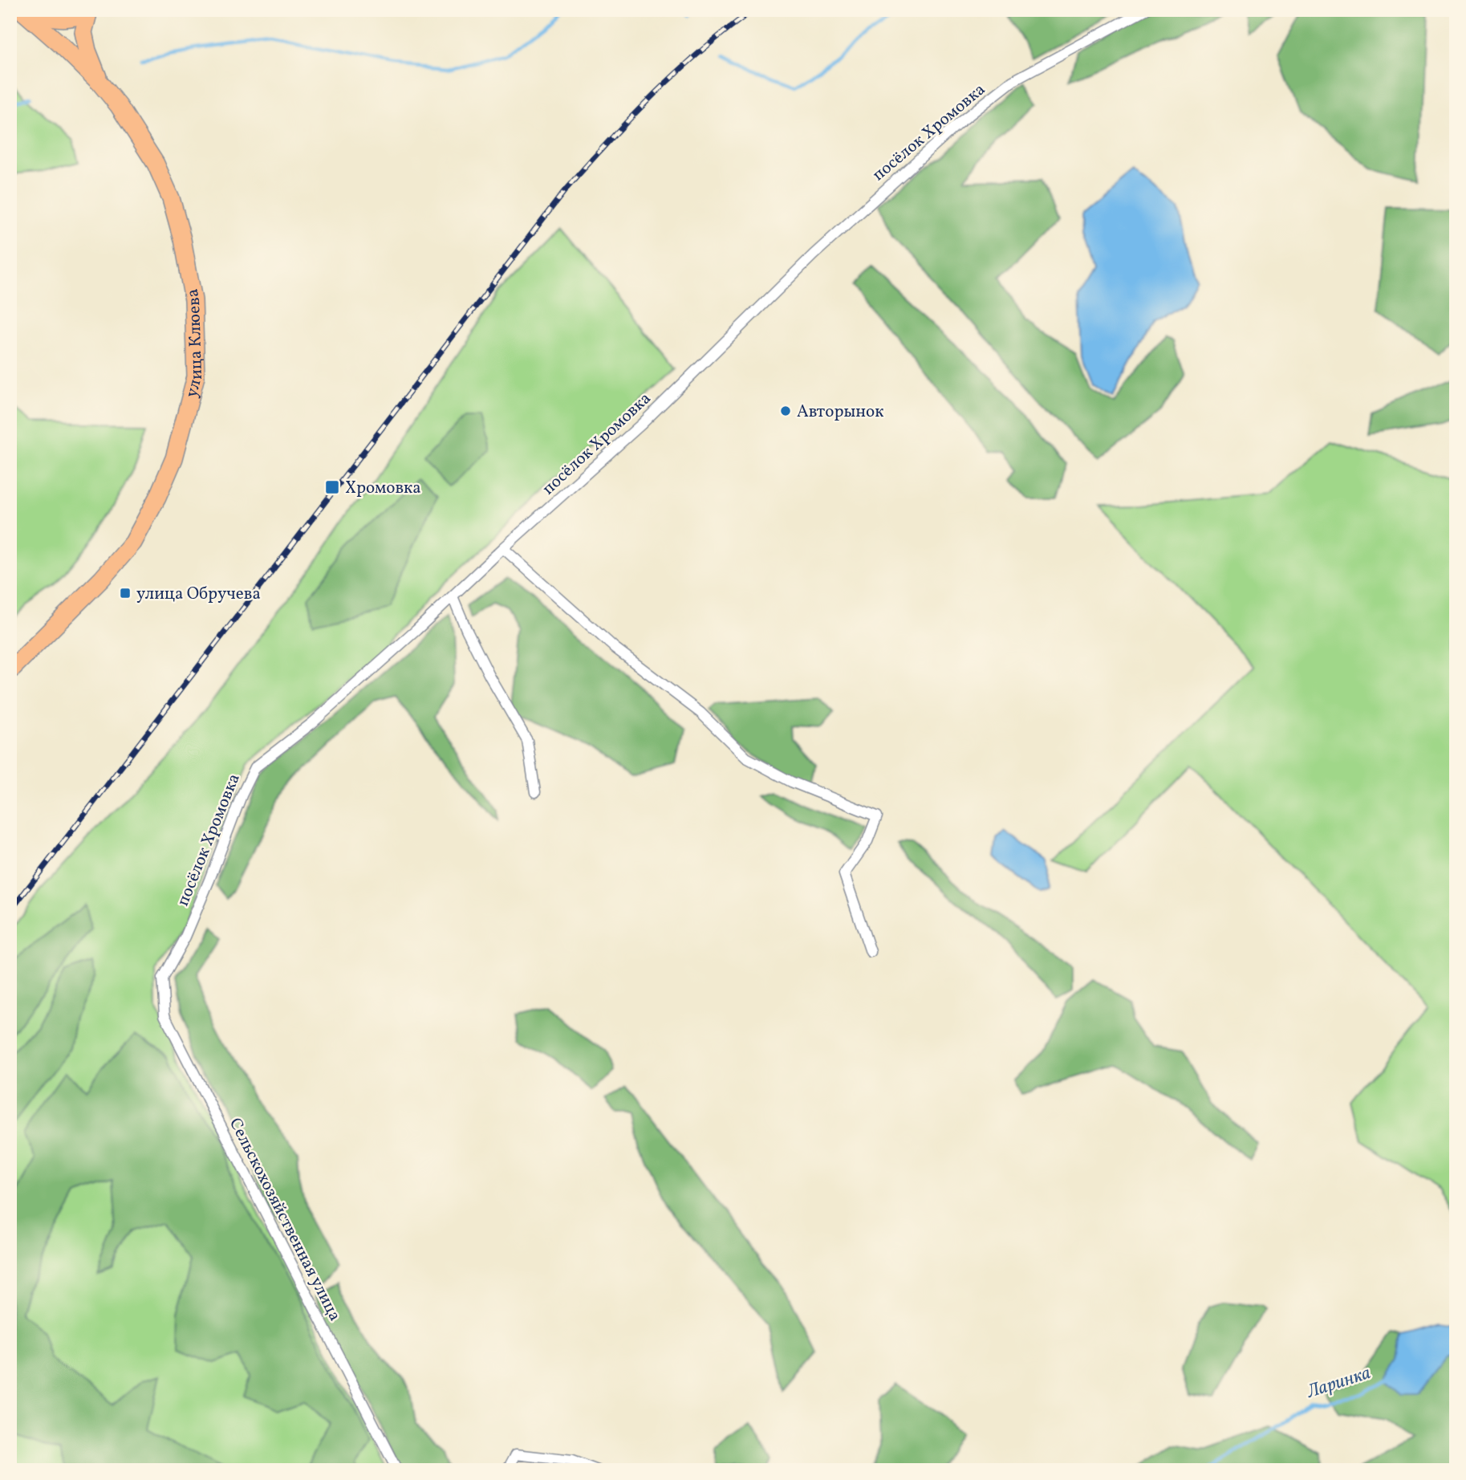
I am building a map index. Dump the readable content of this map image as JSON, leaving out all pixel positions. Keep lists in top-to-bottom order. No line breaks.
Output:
{"streets":{"main road":["улица Клюева"],"street":["посёлок Хромовка","Сельскохозяйственная улица"]},"crossings":[["посёлок Хромовка","Сельскохозяйственная улица"]],"water":["Ларинка"],"places":{"other":["Авторынок"],"transit":["Хромовка","улица Обручева"]}}
